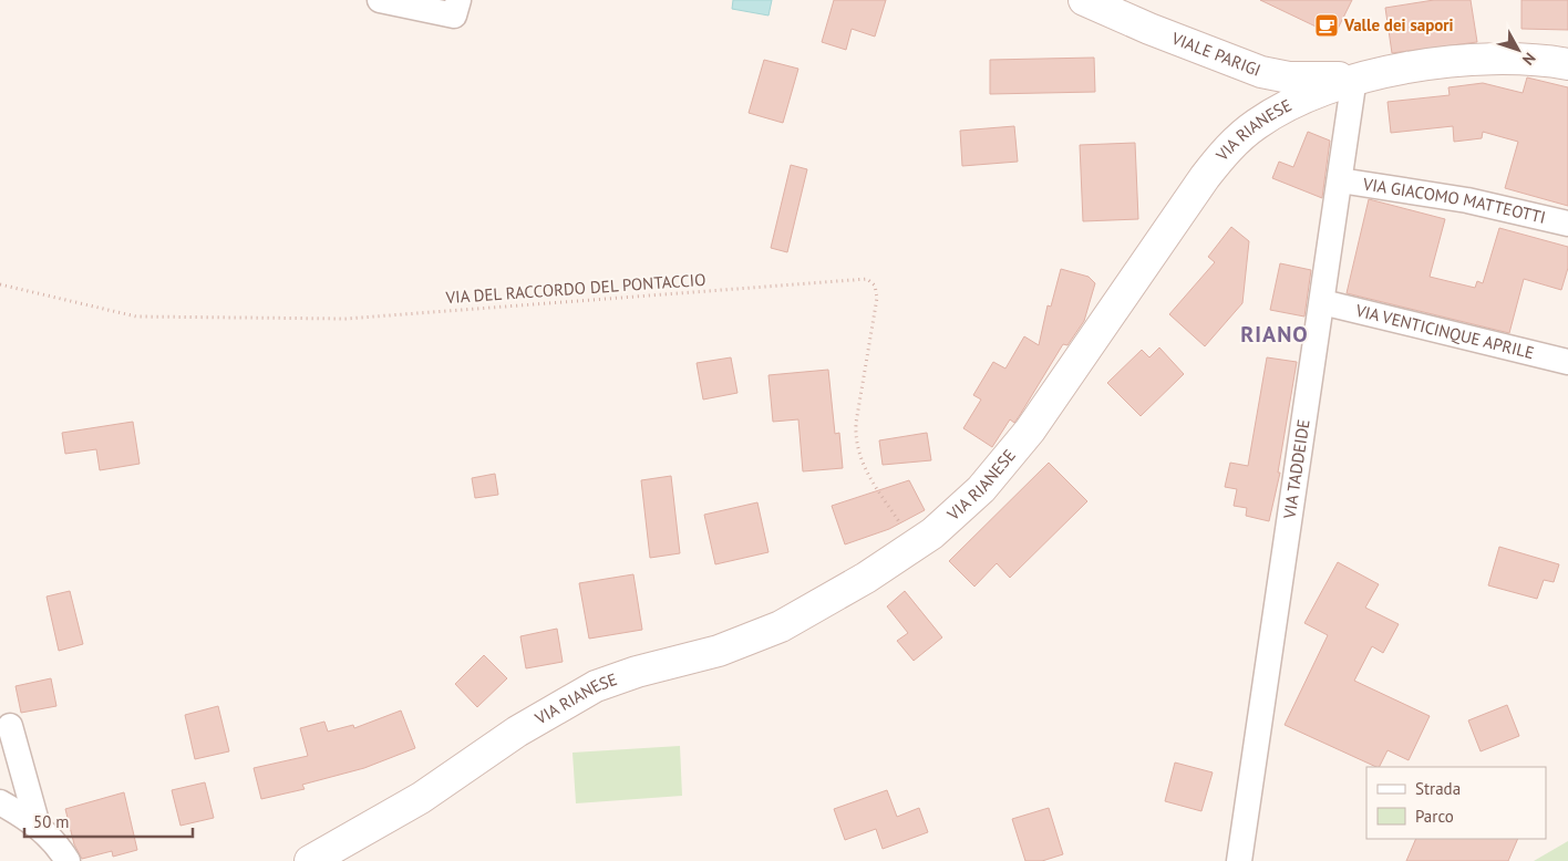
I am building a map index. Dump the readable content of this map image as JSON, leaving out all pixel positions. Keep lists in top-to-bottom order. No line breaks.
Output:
{"streets":{"main road":["VIALE PARIGI","VIA RIANESE"],"street":["VIA GIACOMO MATTEOTTI","VIA VENTICINQUE APRILE","VIA TADDEIDE"],"path":["VIA DEL RACCORDO DEL PONTACCIO"]},"crossings":[["VIALE PARIGI","VIA RIANESE"],["VIALE PARIGI","VIA TADDEIDE"],["VIA RIANESE","VIA DEL RACCORDO DEL PONTACCIO"],["VIA RIANESE","VIA TADDEIDE"],["VIA GIACOMO MATTEOTTI","VIA TADDEIDE"],["VIA VENTICINQUE APRILE","VIA TADDEIDE"]],"districts":["RIANO"],"places":{"cafe":["Valle dei sapori"]},"legend":["Strada","Parco"],"scale_bar":"50 m","north":"bottom right"}
